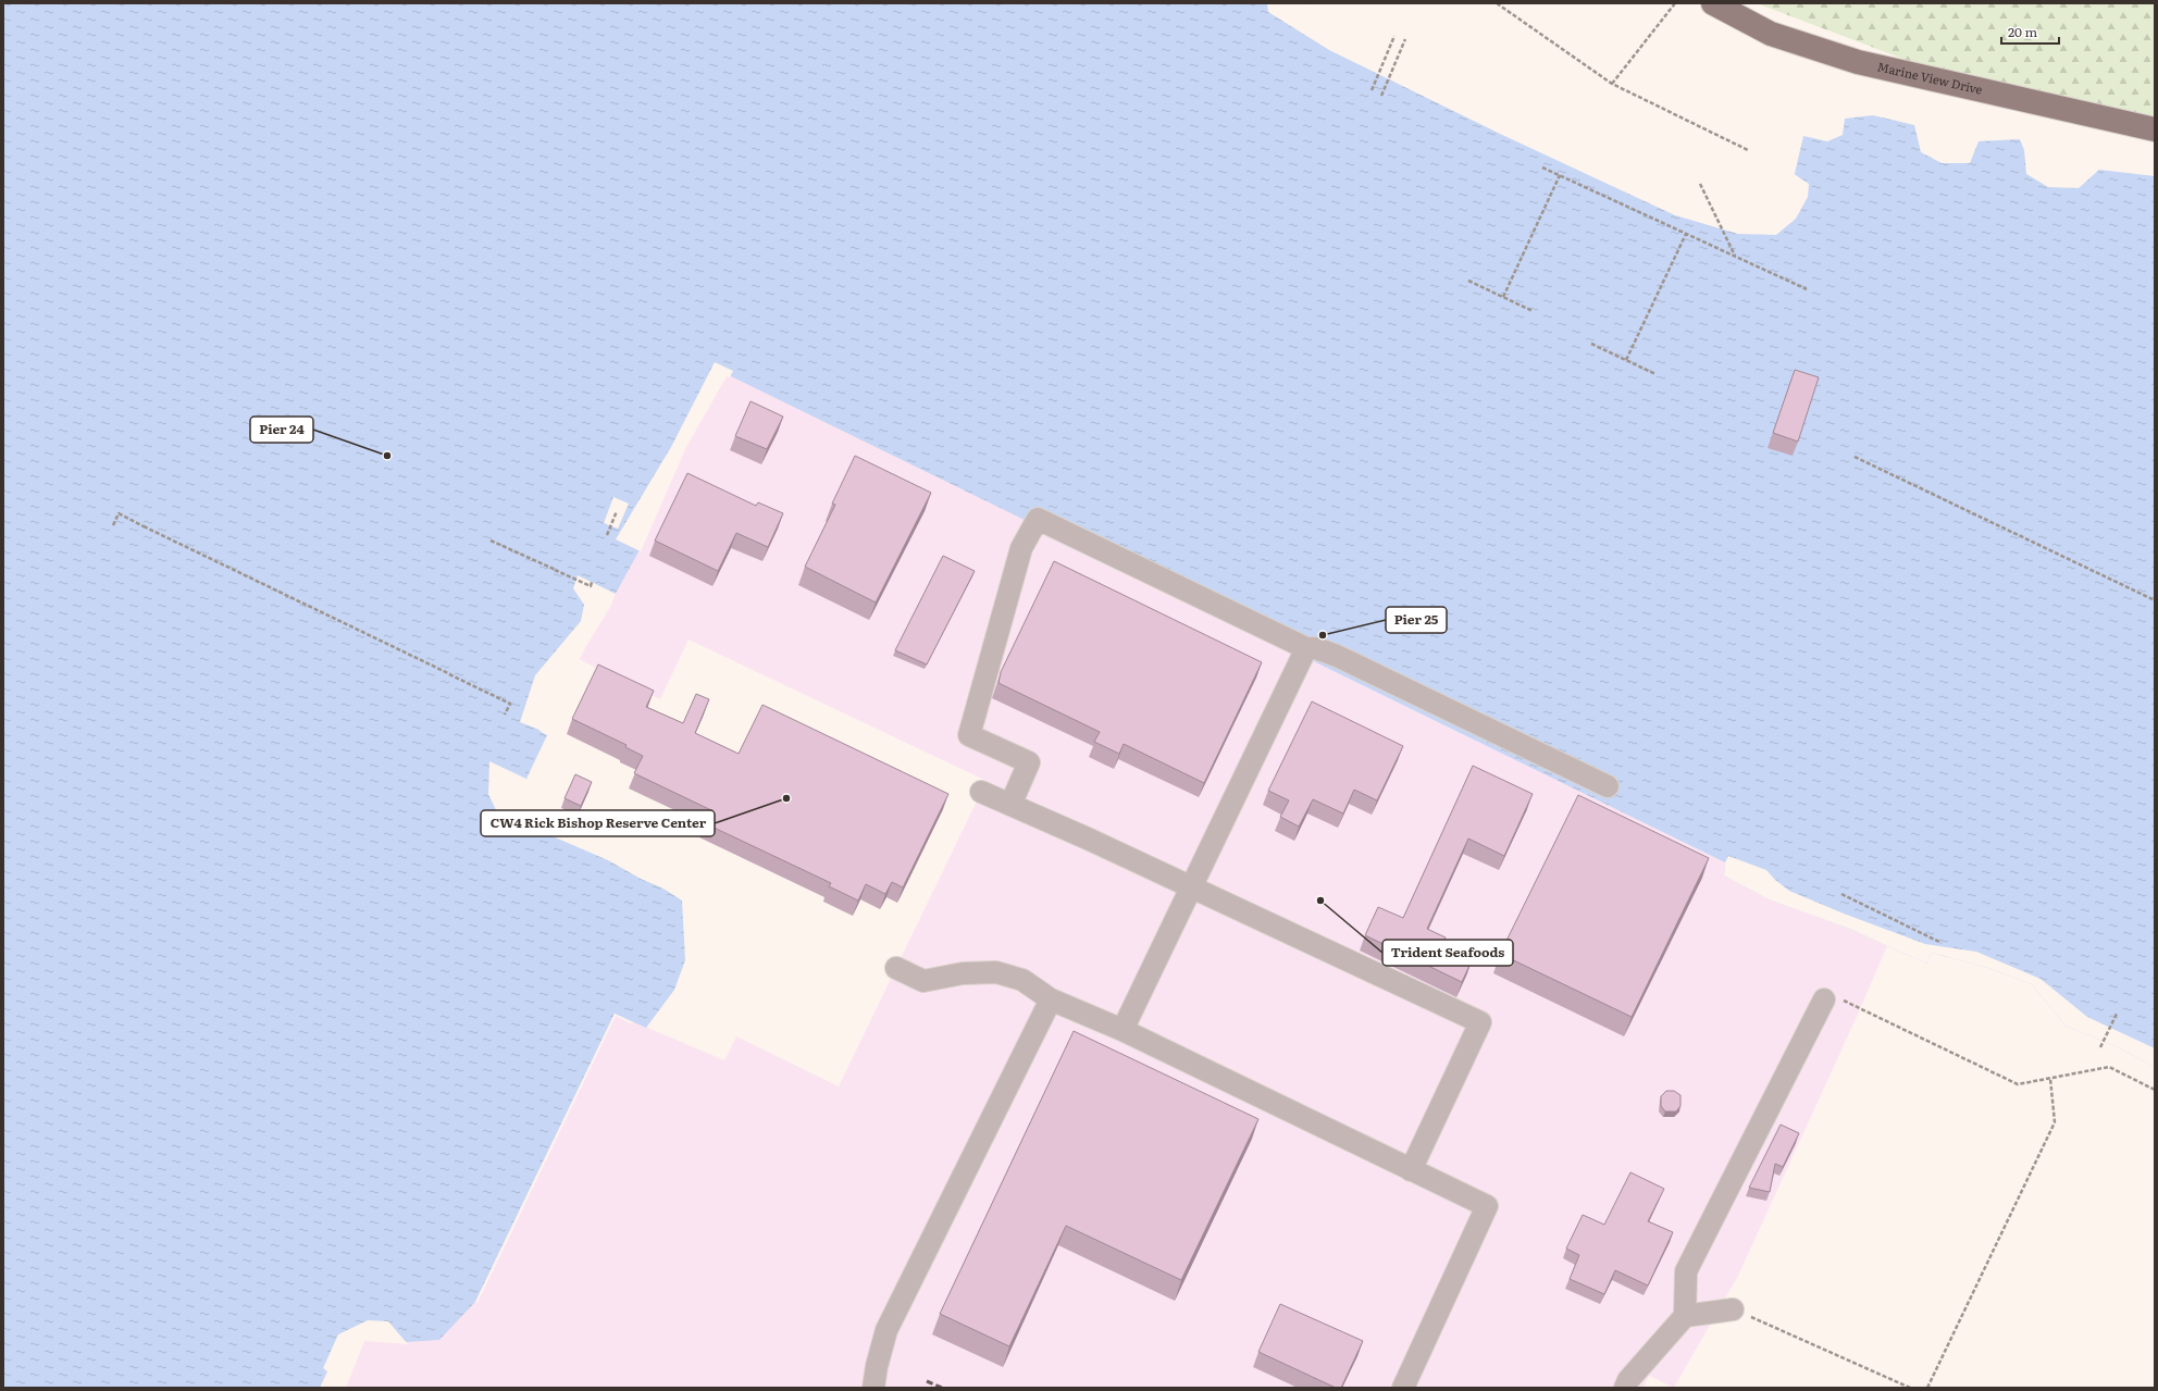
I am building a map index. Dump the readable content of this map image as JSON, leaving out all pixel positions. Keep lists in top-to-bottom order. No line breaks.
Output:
{"streets":{"main road":["Marine View Drive"]},"places":["Pier 24","Pier 25","CW4 Rick Bishop Reserve Center","Trident Seafoods"],"scale_bar":"20 m"}
